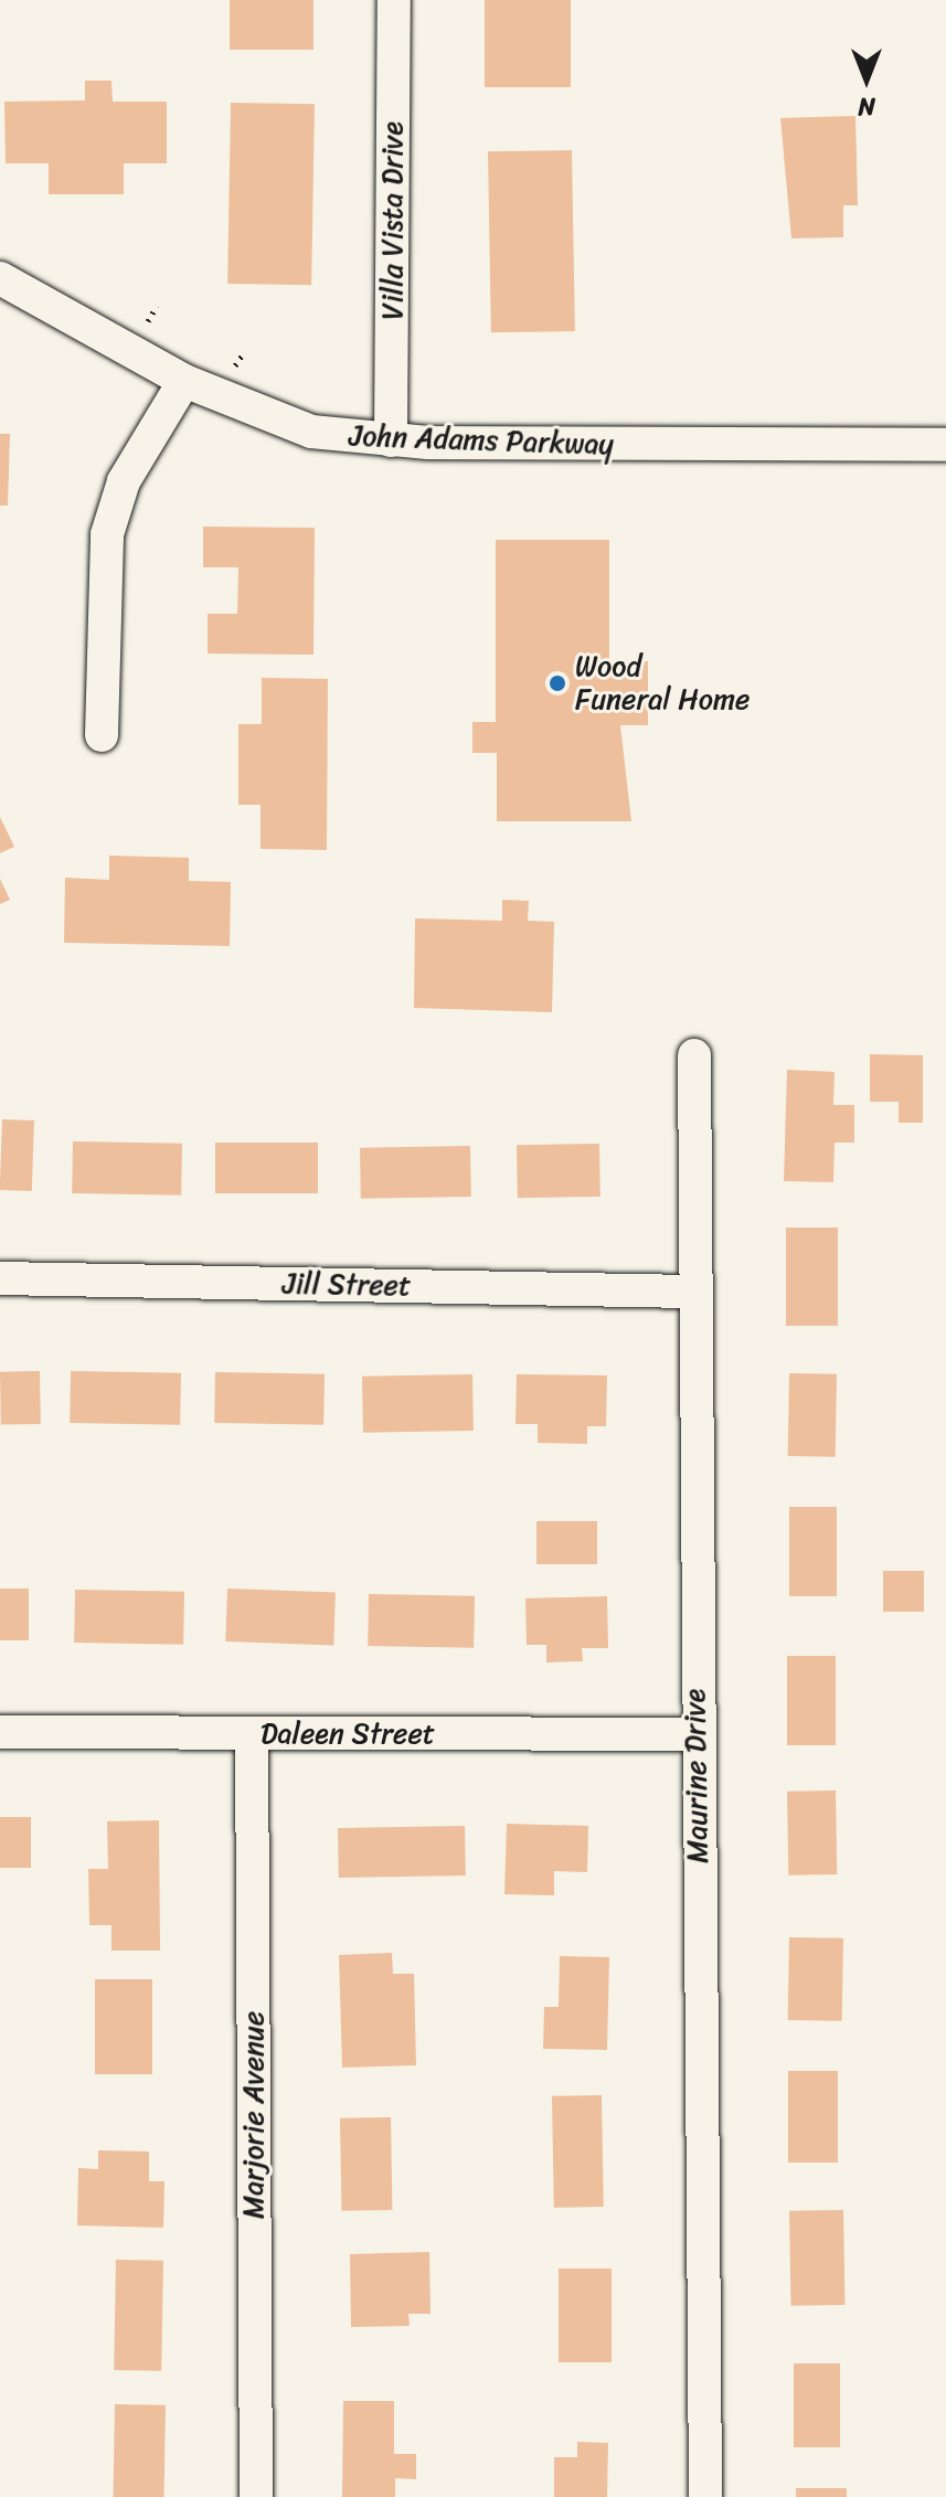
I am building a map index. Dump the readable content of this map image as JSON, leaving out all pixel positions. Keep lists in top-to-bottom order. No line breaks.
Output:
{"streets":{"street":["Villa Vista Drive","John Adams Parkway","Jill Street","Daleen Street","Maurine Drive","Marjorie Avenue"]},"crossings":[["Villa Vista Drive","John Adams Parkway"],["Jill Street","Maurine Drive"],["Daleen Street","Maurine Drive"],["Daleen Street","Marjorie Avenue"]],"places":["Wood Funeral Home"],"north":"bottom"}
